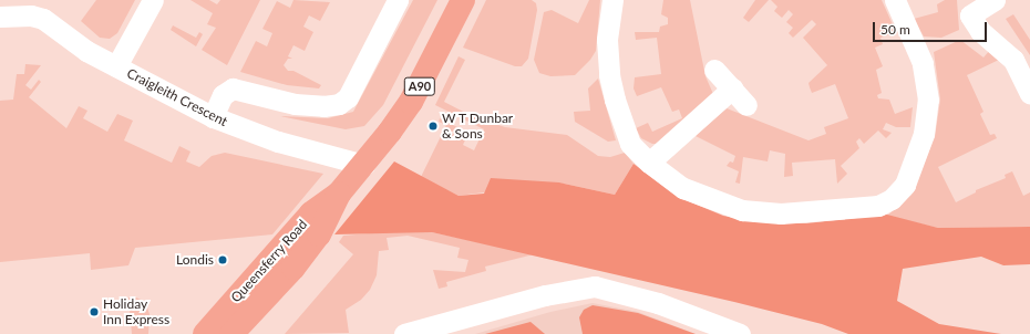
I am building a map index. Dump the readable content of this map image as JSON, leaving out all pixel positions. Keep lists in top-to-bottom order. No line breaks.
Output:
{"streets":{"main road":["A90","Queensferry Road"],"street":["Craigleith Crescent"]},"crossings":[["Craigleith Crescent","Queensferry Road"]],"places":["W T Dunbar & Sons","Londis","Holiday Inn Express"],"scale_bar":"50 m"}
